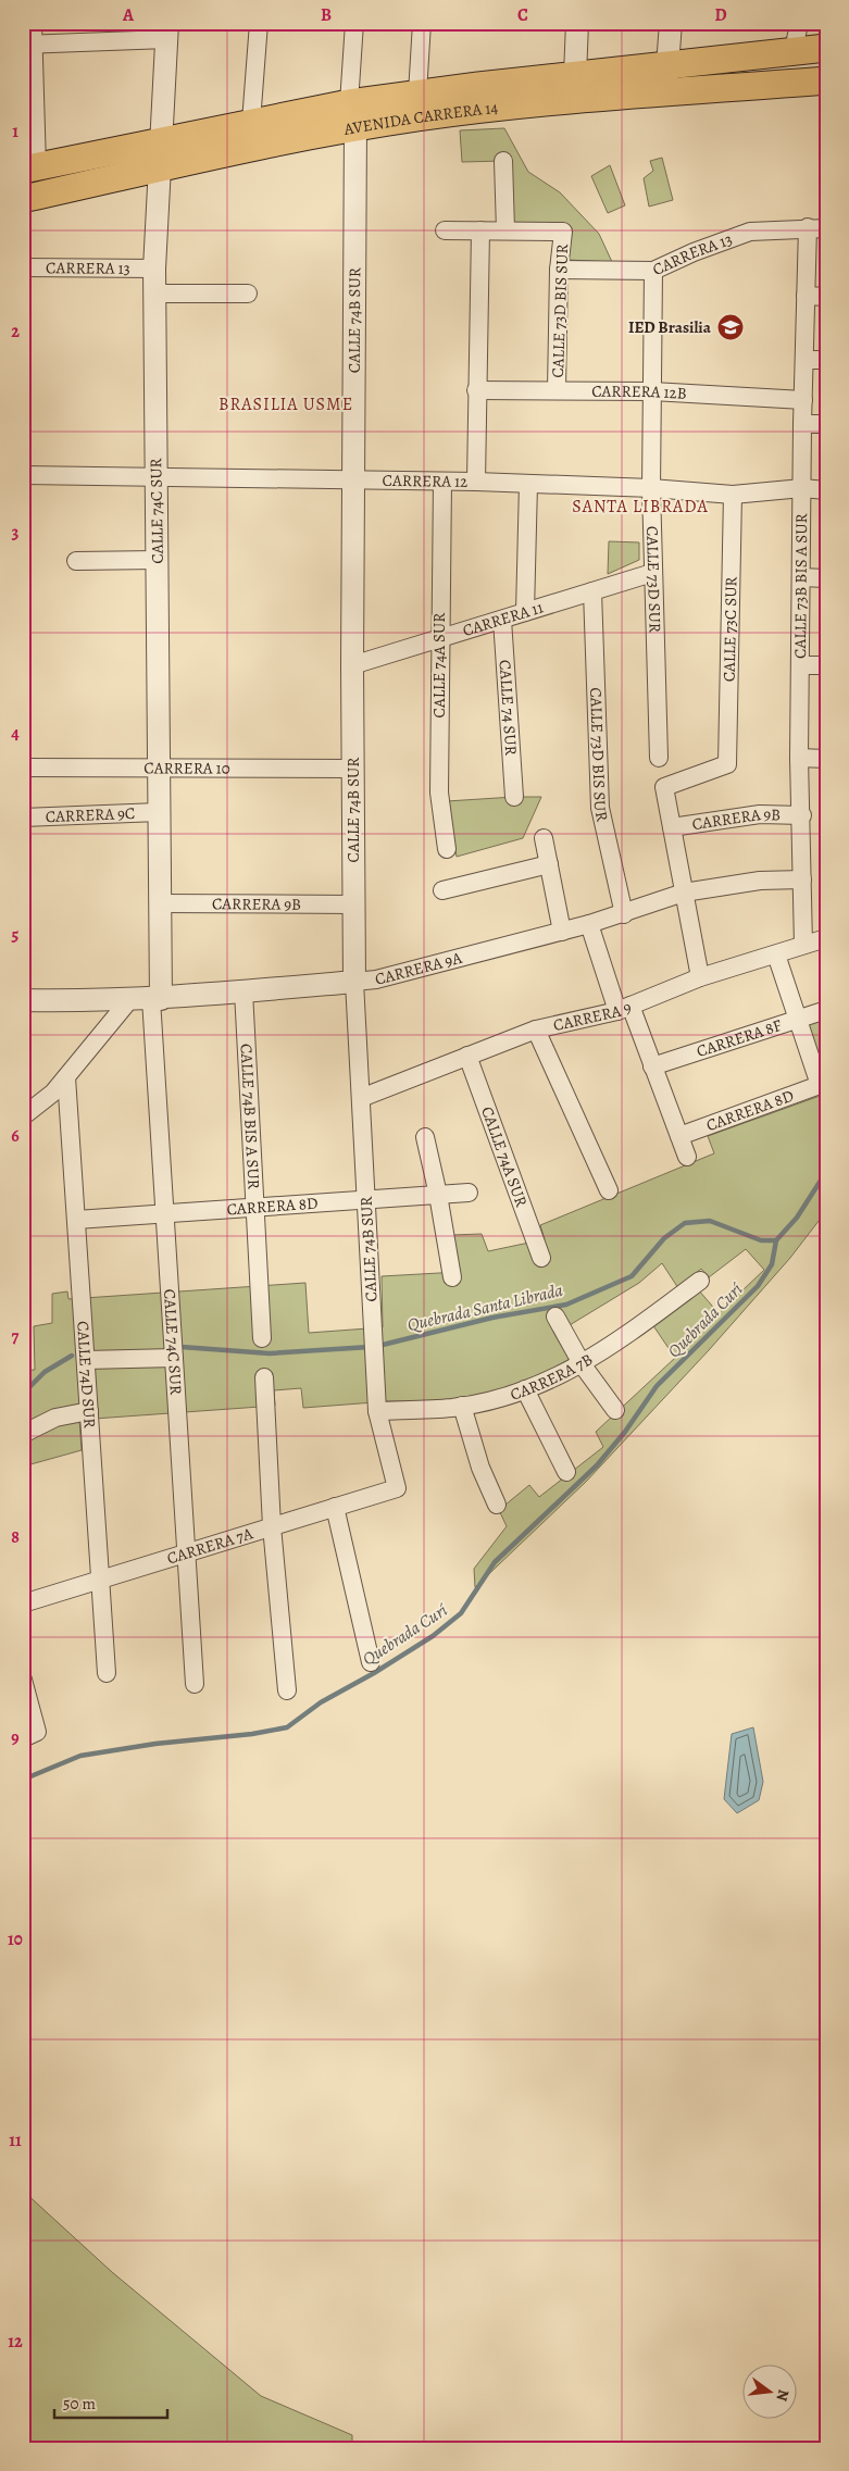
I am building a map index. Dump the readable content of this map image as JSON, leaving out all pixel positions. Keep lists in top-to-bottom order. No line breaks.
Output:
{"streets":{"main road":["AVENIDA CARRERA 14"],"street":["CARRERA 13","CALLE 73D BIS SUR","CALLE 74B SUR","CARRERA 12B","CARRERA 12","CALLE 74C SUR","CALLE 73D SUR","CALLE 73B BIS A SUR","CARRERA 11","CALLE 73C SUR","CALLE 74A SUR","CALLE 74 SUR","CARRERA 10","CARRERA 9C","CARRERA 9B","CARRERA 9A","CARRERA 9","CARRERA 8F","CARRERA 8D","CALLE 74B BIS A SUR","CALLE 74D SUR","CARRERA 7B","CARRERA 7A"]},"crossings":[["AVENIDA CARRERA 14","CALLE 74B SUR"],["AVENIDA CARRERA 14","CALLE 74C SUR"],["CARRERA 13","CALLE 73D BIS SUR"],["CARRERA 13","CALLE 74C SUR"],["CARRERA 13","CALLE 73D SUR"],["CARRERA 13","CALLE 73B BIS A SUR"],["CALLE 73D BIS SUR","CARRERA 12B"],["CALLE 73D BIS SUR","CARRERA 11"],["CALLE 73D BIS SUR","CARRERA 9A"],["CALLE 74B SUR","CARRERA 12"],["CALLE 74B SUR","CARRERA 11"],["CALLE 74B SUR","CARRERA 10"],["CALLE 74B SUR","CARRERA 9B"],["CALLE 74B SUR","CARRERA 9A"],["CALLE 74B SUR","CARRERA 9"],["CALLE 74B SUR","CARRERA 8D"],["CALLE 74B SUR","CARRERA 7B"],["CALLE 74B SUR","CARRERA 7A"],["CARRERA 12B","CALLE 73D SUR"],["CARRERA 12B","CALLE 73B BIS A SUR"],["CARRERA 12","CALLE 74C SUR"],["CARRERA 12","CALLE 73D SUR"],["CARRERA 12","CALLE 73B BIS A SUR"],["CARRERA 12","CALLE 73C SUR"],["CARRERA 12","CALLE 74A SUR"],["CALLE 74C SUR","CARRERA 10"],["CALLE 74C SUR","CARRERA 9C"],["CALLE 74C SUR","CARRERA 9B"],["CALLE 74C SUR","CARRERA 9A"],["CALLE 74C SUR","CARRERA 8D"],["CALLE 74C SUR","CARRERA 7A"],["CALLE 73D SUR","CARRERA 11"],["CALLE 73B BIS A SUR","CARRERA 9B"],["CALLE 73B BIS A SUR","CARRERA 9A"],["CALLE 73B BIS A SUR","CARRERA 9"],["CARRERA 11","CALLE 74A SUR"],["CARRERA 11","CALLE 74 SUR"],["CALLE 73C SUR","CARRERA 9B"],["CALLE 74A SUR","CARRERA 9"],["CARRERA 9A","CALLE 74B BIS A SUR"],["CARRERA 8F","CARRERA 8D"],["CARRERA 8D","CALLE 74B BIS A SUR"],["CARRERA 8D","CALLE 74D SUR"],["CALLE 74D SUR","CARRERA 7A"]],"districts":["BRASILIA USME","SANTA LIBRADA"],"water":["Quebrada Santa Librada","Quebrada Curí"],"places":{"school or university":["IED Brasilia"]},"scale_bar":"50 m","north":"right","grid":{"columns":["A","B","C","D"],"rows":["1","2","3","4","5","6","7","8","9","10","11","12"]}}
